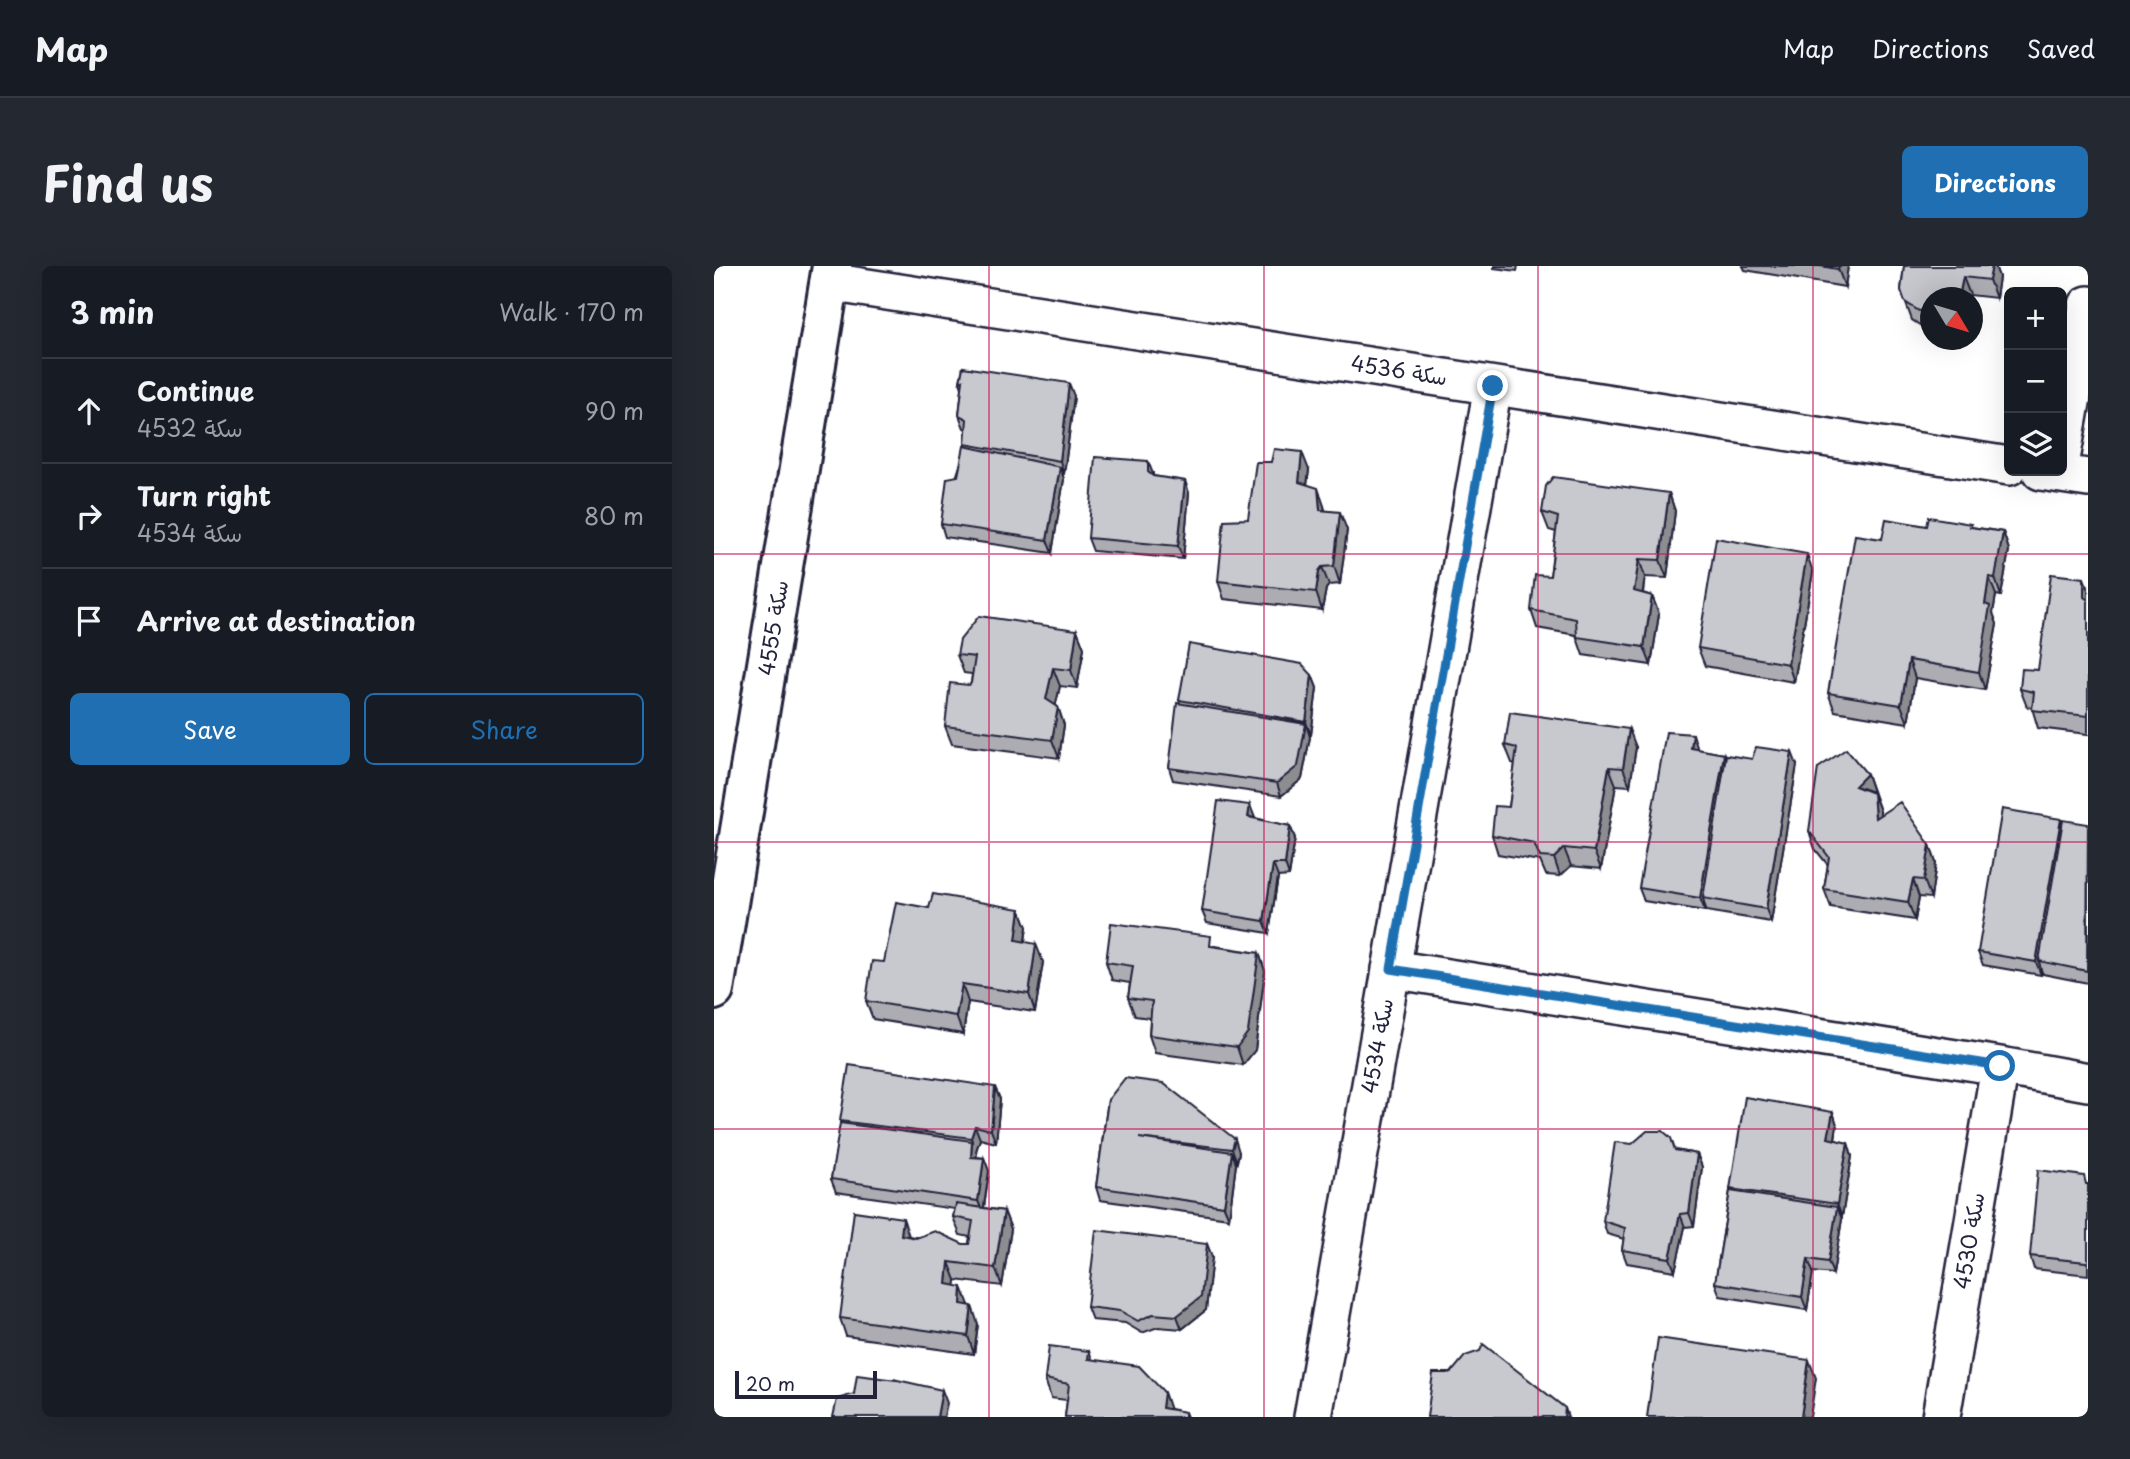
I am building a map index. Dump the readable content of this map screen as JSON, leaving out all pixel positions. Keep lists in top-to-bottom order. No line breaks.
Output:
{"streets":{"street":["سكة 4536","سكة 4555","سكة 4534","سكة 4530"]},"crossings":[["سكة 4536","سكة 4555"],["سكة 4536","سكة 4534"]],"scale_bar":"20 m","north":"bottom right","page":{"header":"Map","nav":["Map","Directions","Saved"],"title":"Find us","buttons":["Directions",["Save","Share"]],"heading":["3 min","Walk · 170 m"],"map_buttons":["+","−"],"list":[["Continue","سكة 4532","90 m"],["Turn right","سكة 4534","80 m"],"Arrive at destination"],"scale":"20 m"}}
